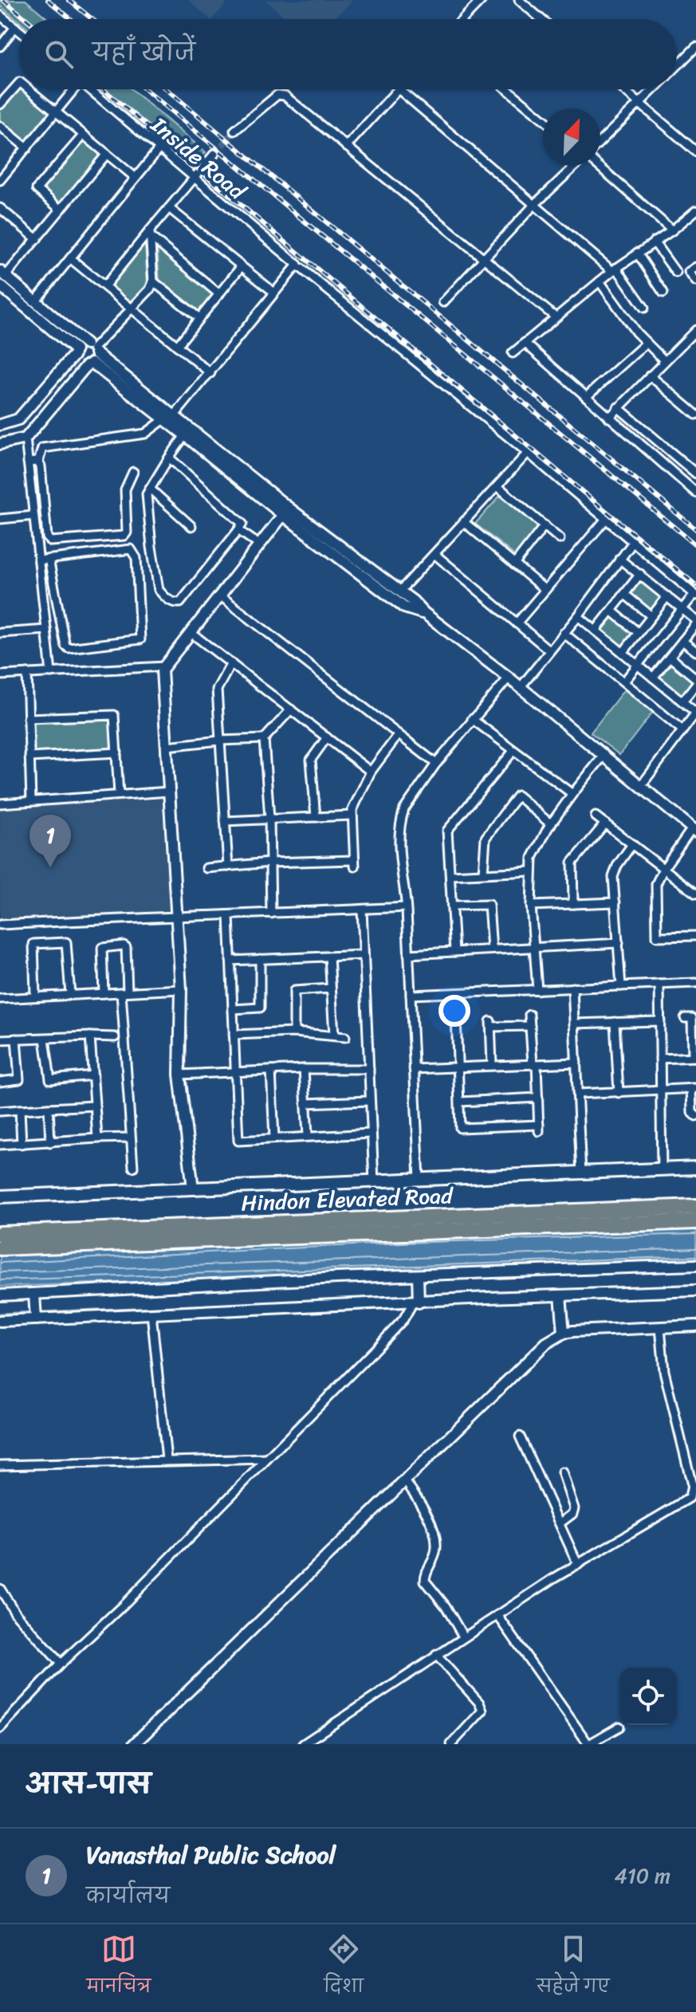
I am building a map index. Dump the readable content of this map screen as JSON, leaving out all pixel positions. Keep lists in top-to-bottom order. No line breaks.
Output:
{"streets":{"highway":["Hindon Elevated Road"],"street":["Inside Road"]},"north":"top right","page":{"search":"यहाँ खोजें","pins":"1","heading":"आस-पास","list":[{"mark":"1","name":"Vanasthal Public School","note":"कार्यालय","value":"410 m"}],"nav":["मानचित्र","दिशा","सहेजे गए"]}}
